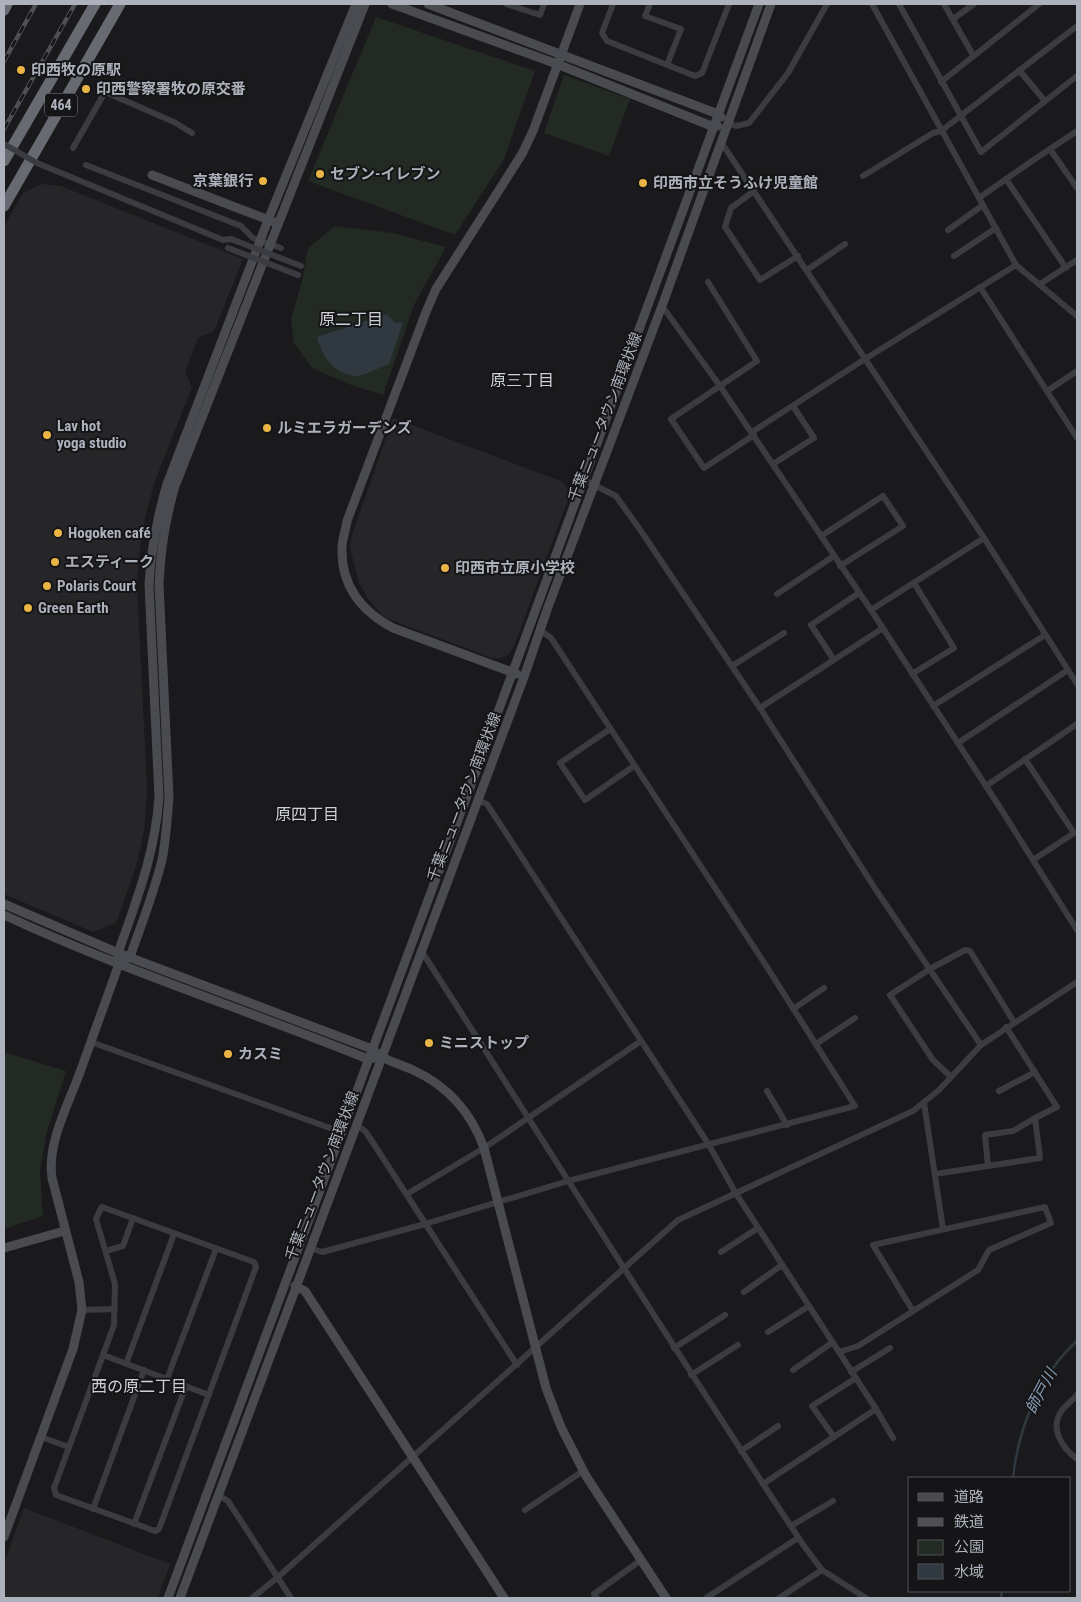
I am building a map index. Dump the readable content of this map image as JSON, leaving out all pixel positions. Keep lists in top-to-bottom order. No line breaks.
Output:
{"streets":{"highway":["464"],"street":["千葉ニュータウン南環状線"]},"districts":["原二丁目","原三丁目","原四丁目","西の原二丁目"],"water":["師戸川"],"places":["印西牧の原駅","印西警察署牧の原交番","セブン-イレブン","京葉銀行","印西市立そうふけ児童館","ルミエラガーデンズ","Lav hot yoga studio","Hogoken café","エスティーク","印西市立原小学校","Polaris Court","Green Earth","ミニストップ","カスミ"],"legend":["道路","鉄道","公園","水域"]}
